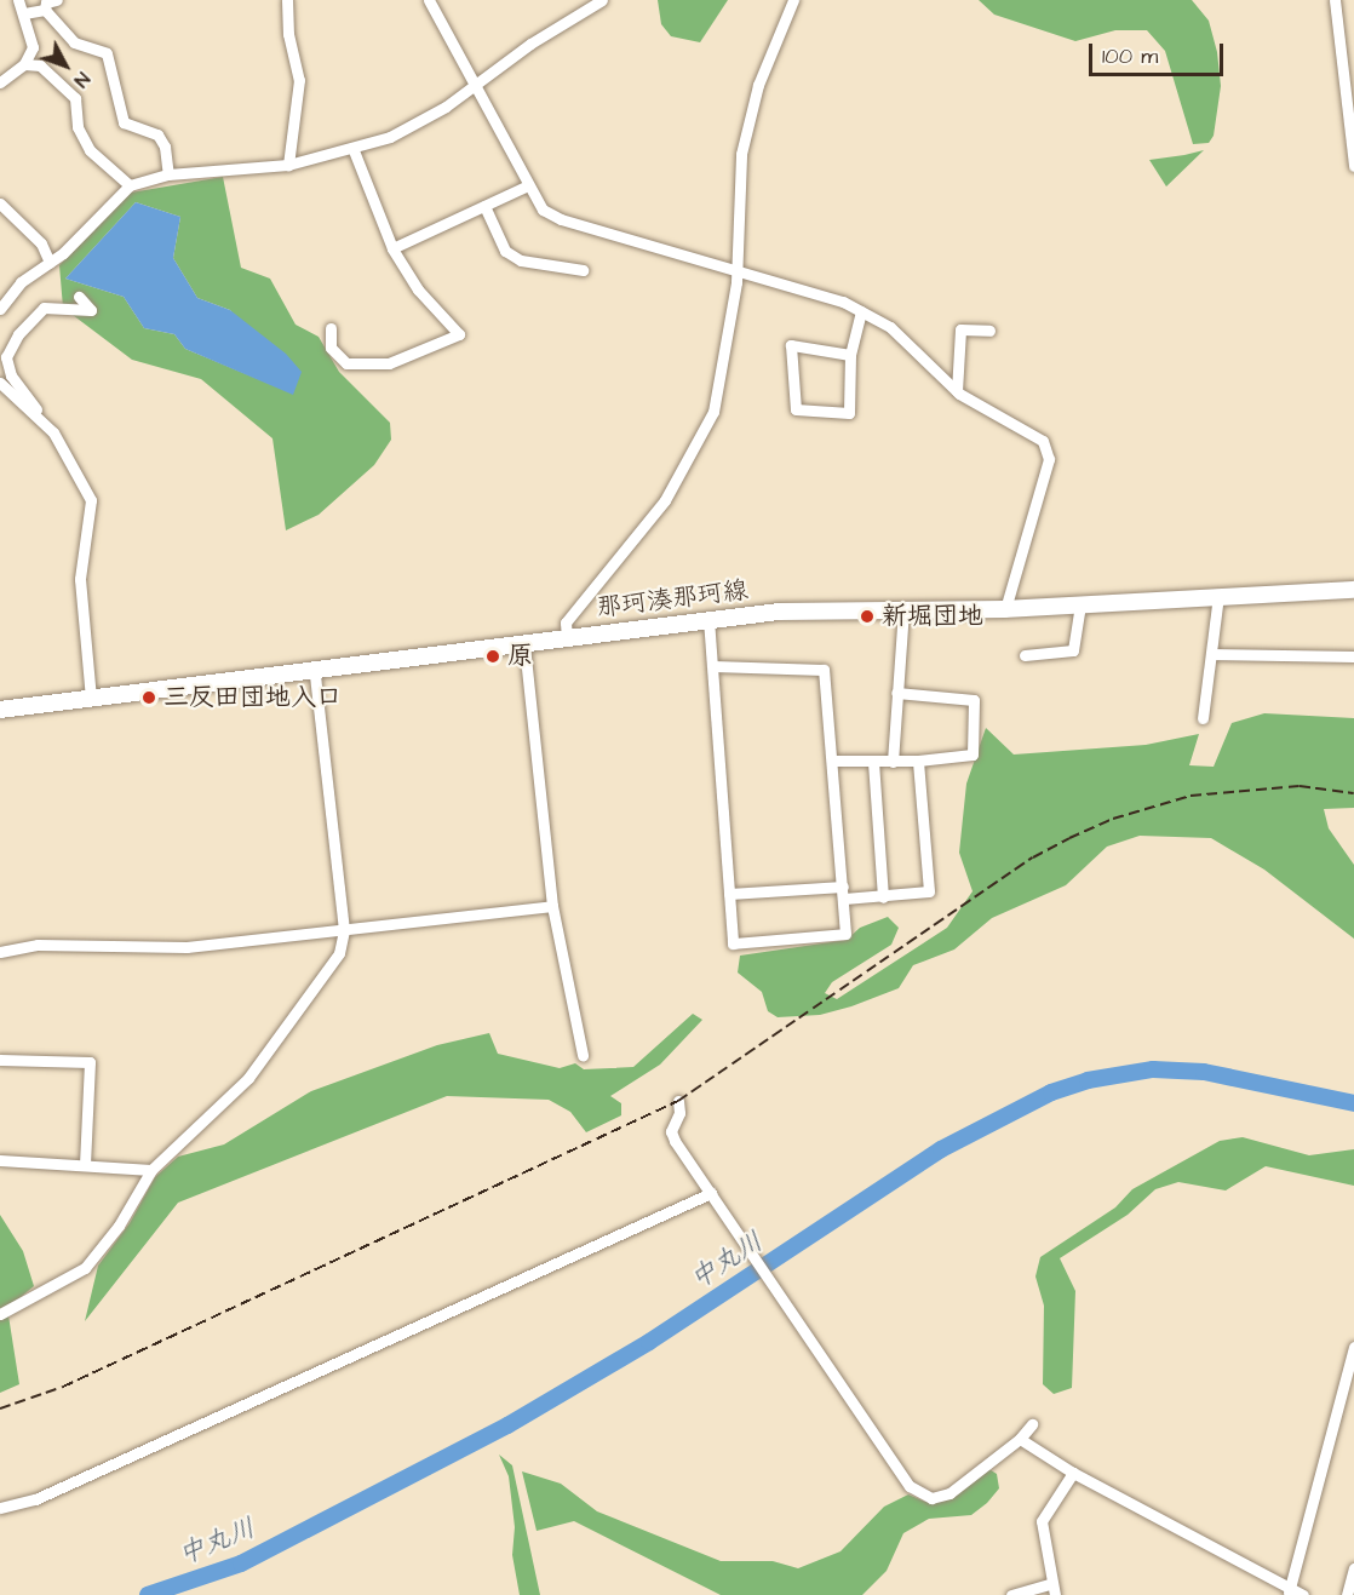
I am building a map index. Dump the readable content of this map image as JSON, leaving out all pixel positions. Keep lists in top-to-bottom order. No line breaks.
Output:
{"streets":{"main road":["那珂湊那珂線"]},"water":["中丸川"],"places":["新堀団地","原","三反田団地入口"],"scale_bar":"100 m","north":"bottom right"}
